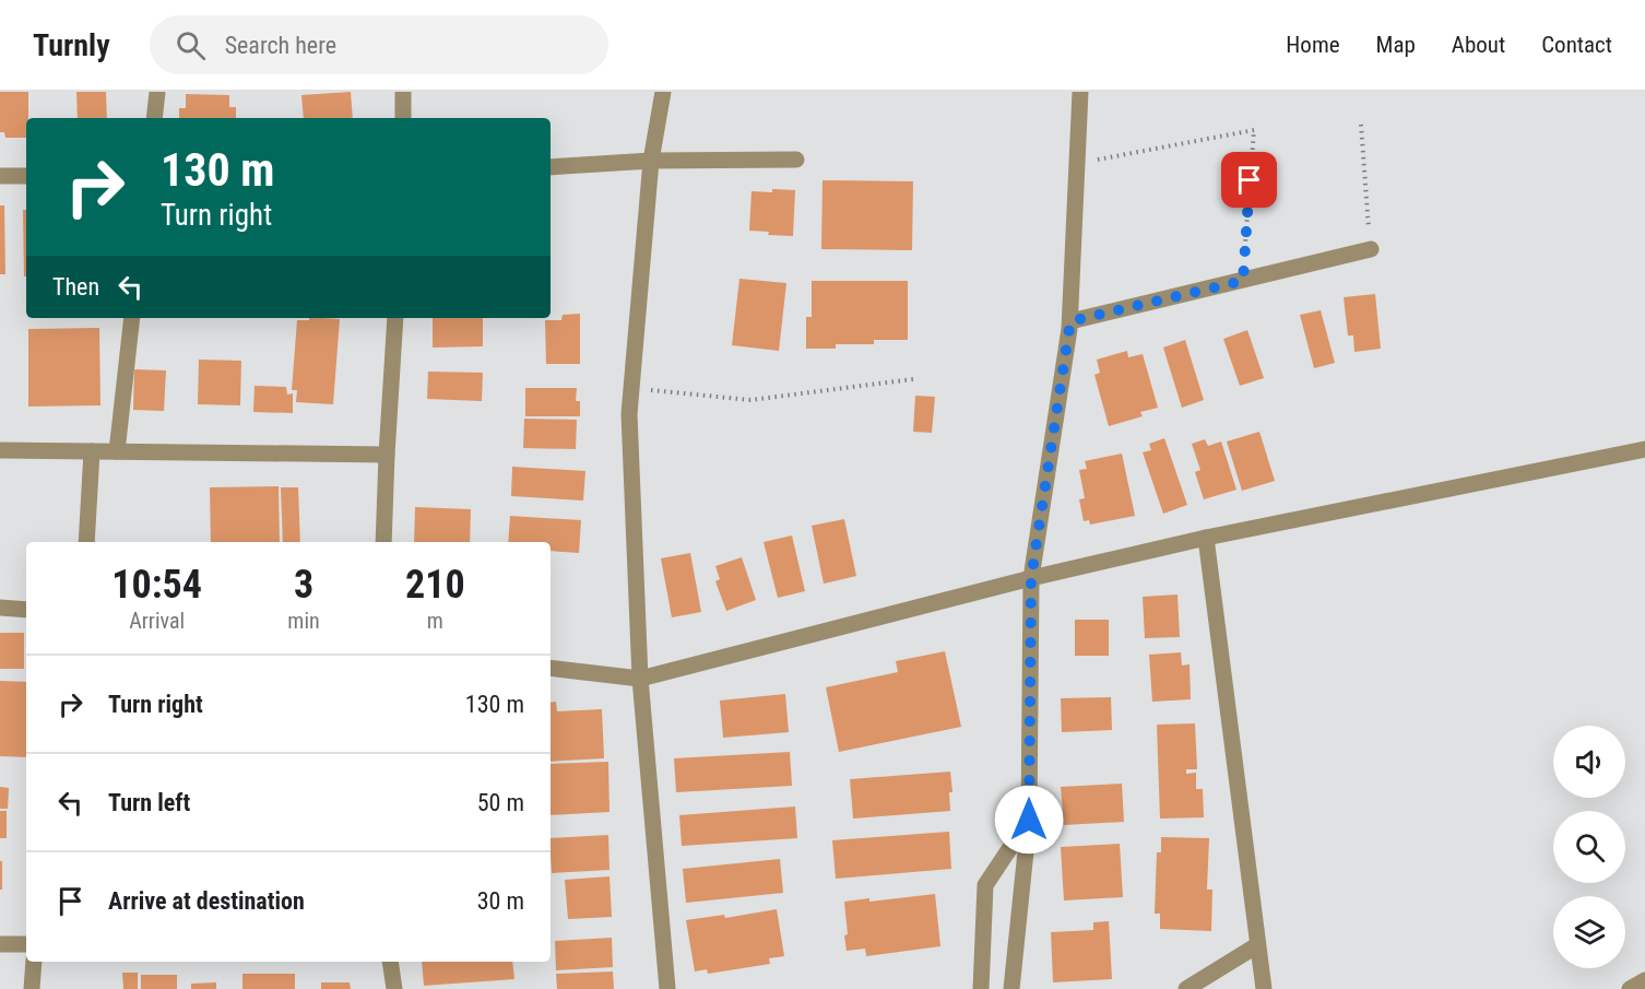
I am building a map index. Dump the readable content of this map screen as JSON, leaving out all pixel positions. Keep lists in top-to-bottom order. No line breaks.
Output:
{"page":{"header":"Turnly","search":"Search here","nav":["Home","Map","About","Contact"],"turn":["130 m","Turn right"],"then":"Then","eta":["10:54","Arrival","3","min","210","m"],"list":[{"name":"Turn right","value":"130 m"},{"name":"Turn left","value":"50 m"},{"name":"Arrive at destination","value":"30 m"}]}}
